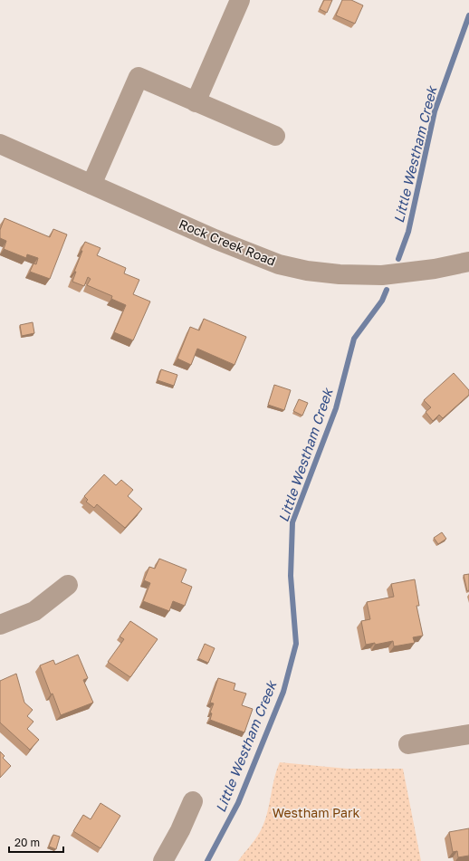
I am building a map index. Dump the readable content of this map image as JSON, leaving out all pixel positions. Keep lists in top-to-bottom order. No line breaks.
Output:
{"streets":{"street":["Rock Creek Road"]},"water":["Little Westham Creek"],"parks":["Westham Park"],"scale_bar":"20 m"}
